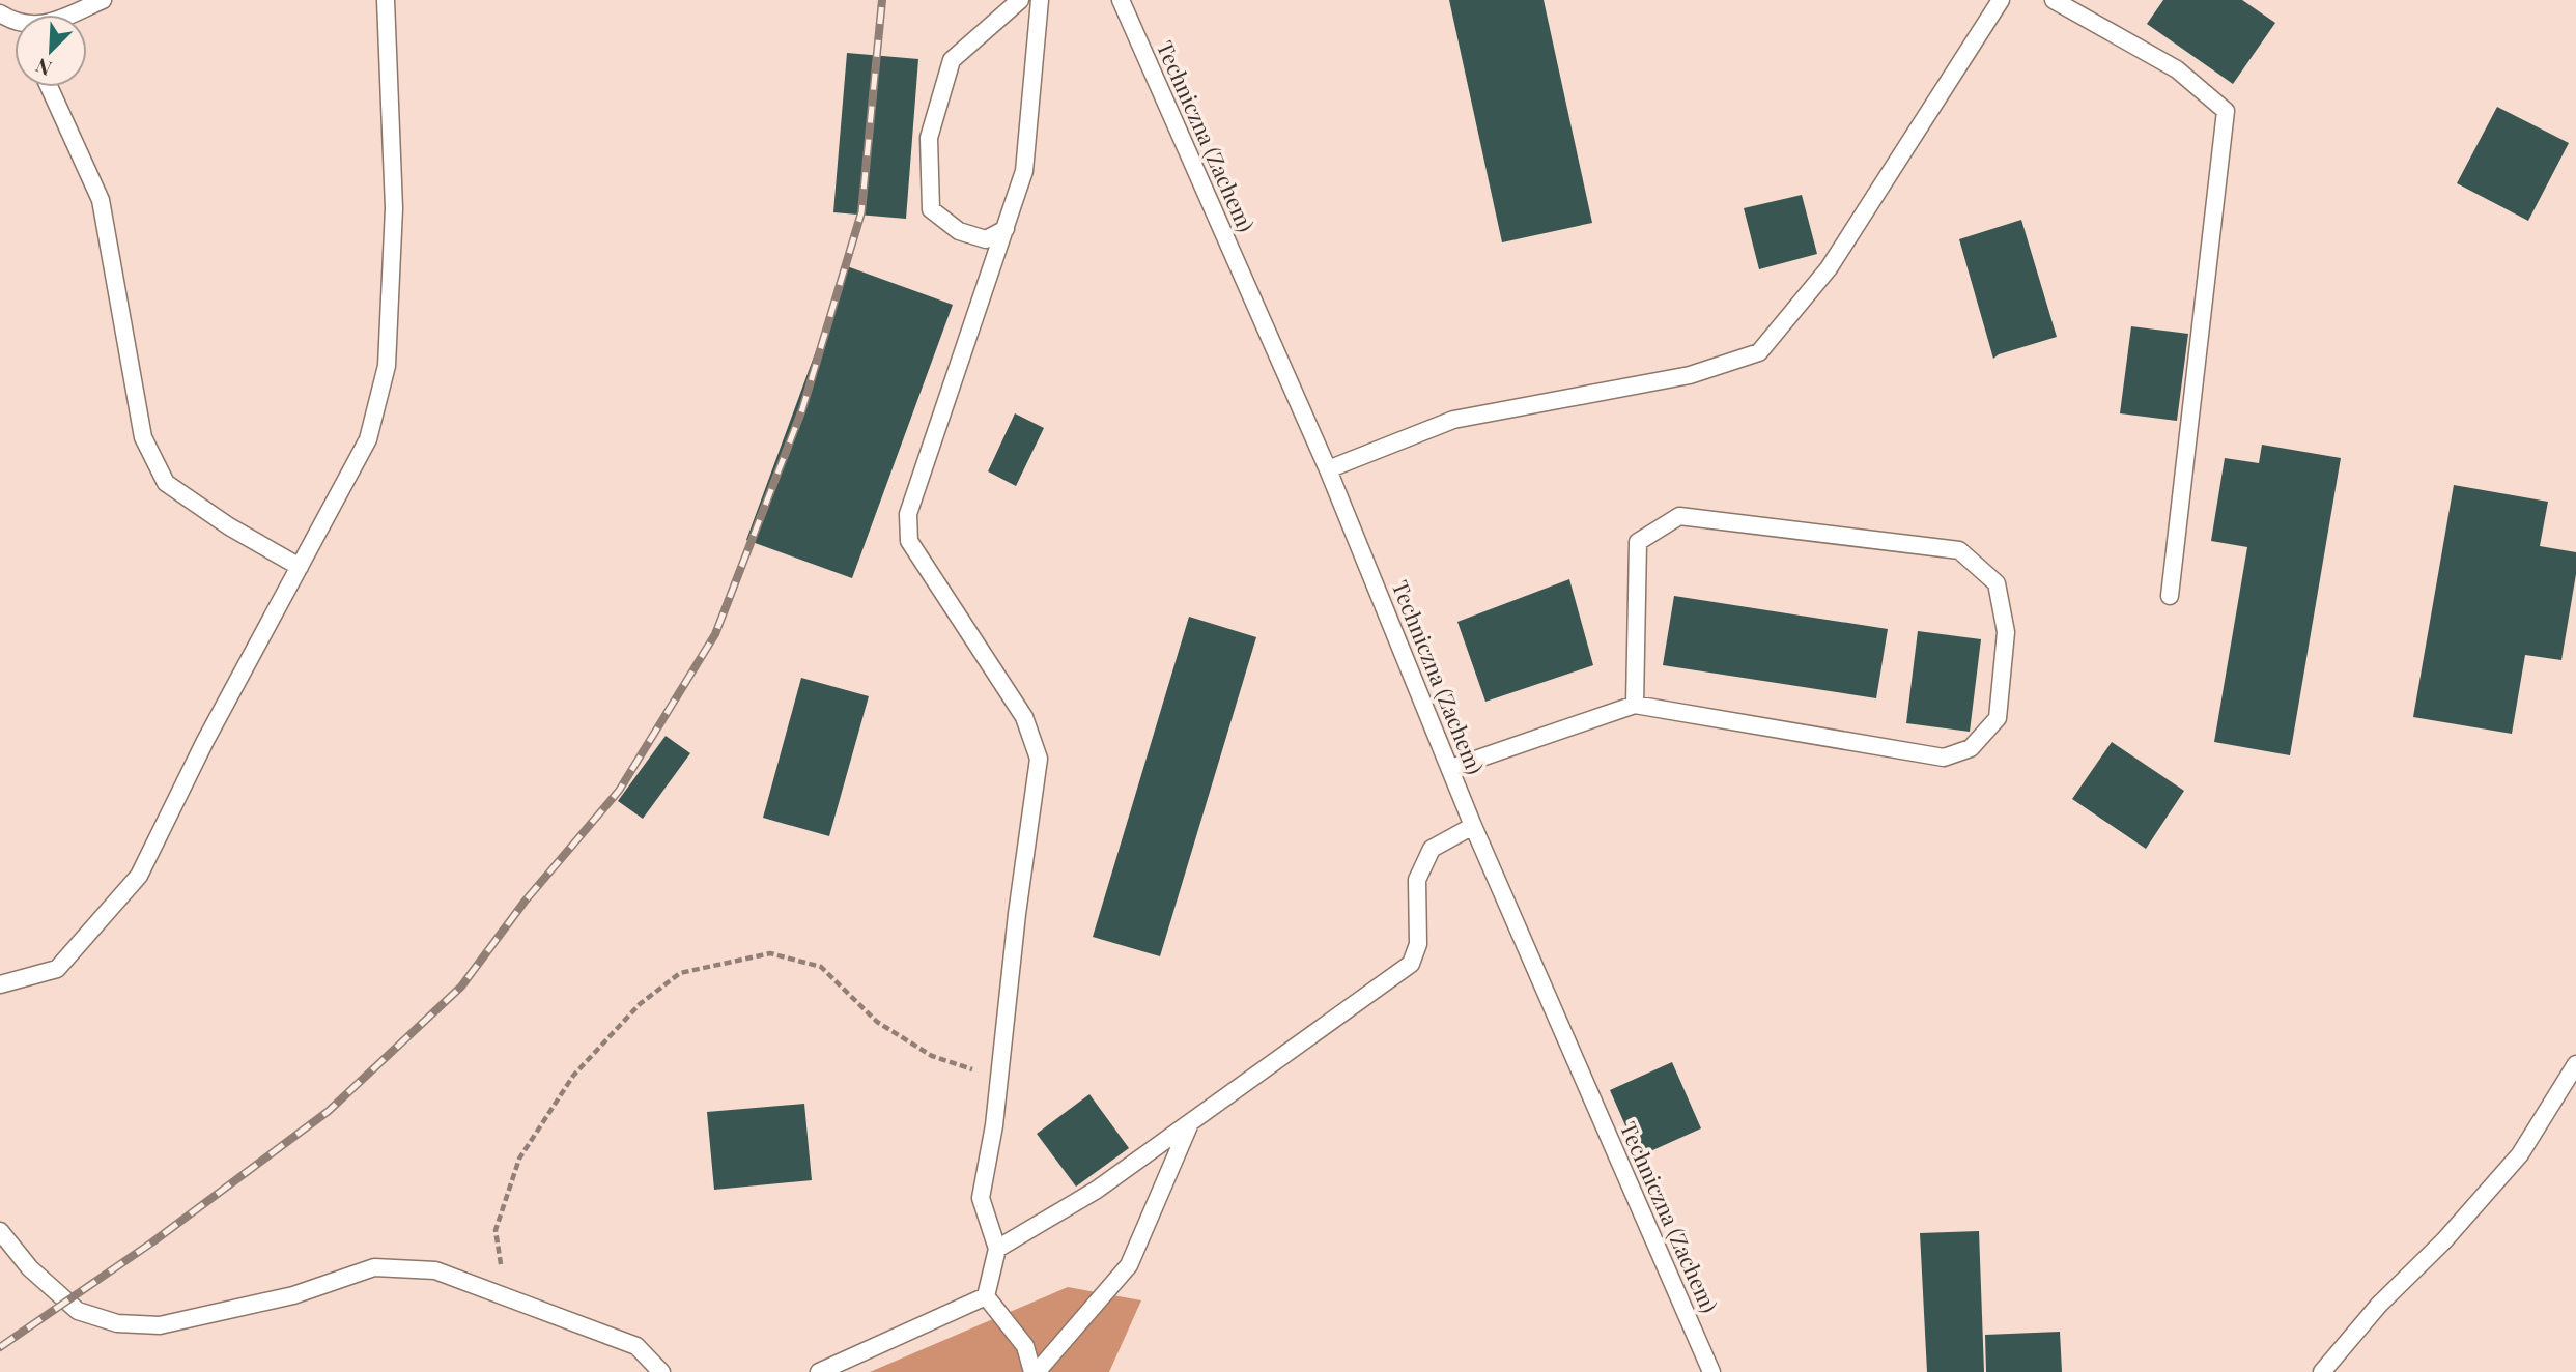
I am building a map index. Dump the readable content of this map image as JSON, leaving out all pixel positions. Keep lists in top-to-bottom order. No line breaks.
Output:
{"streets":{"lane":["Techniczna (Zachem)"]},"north":"bottom left"}
